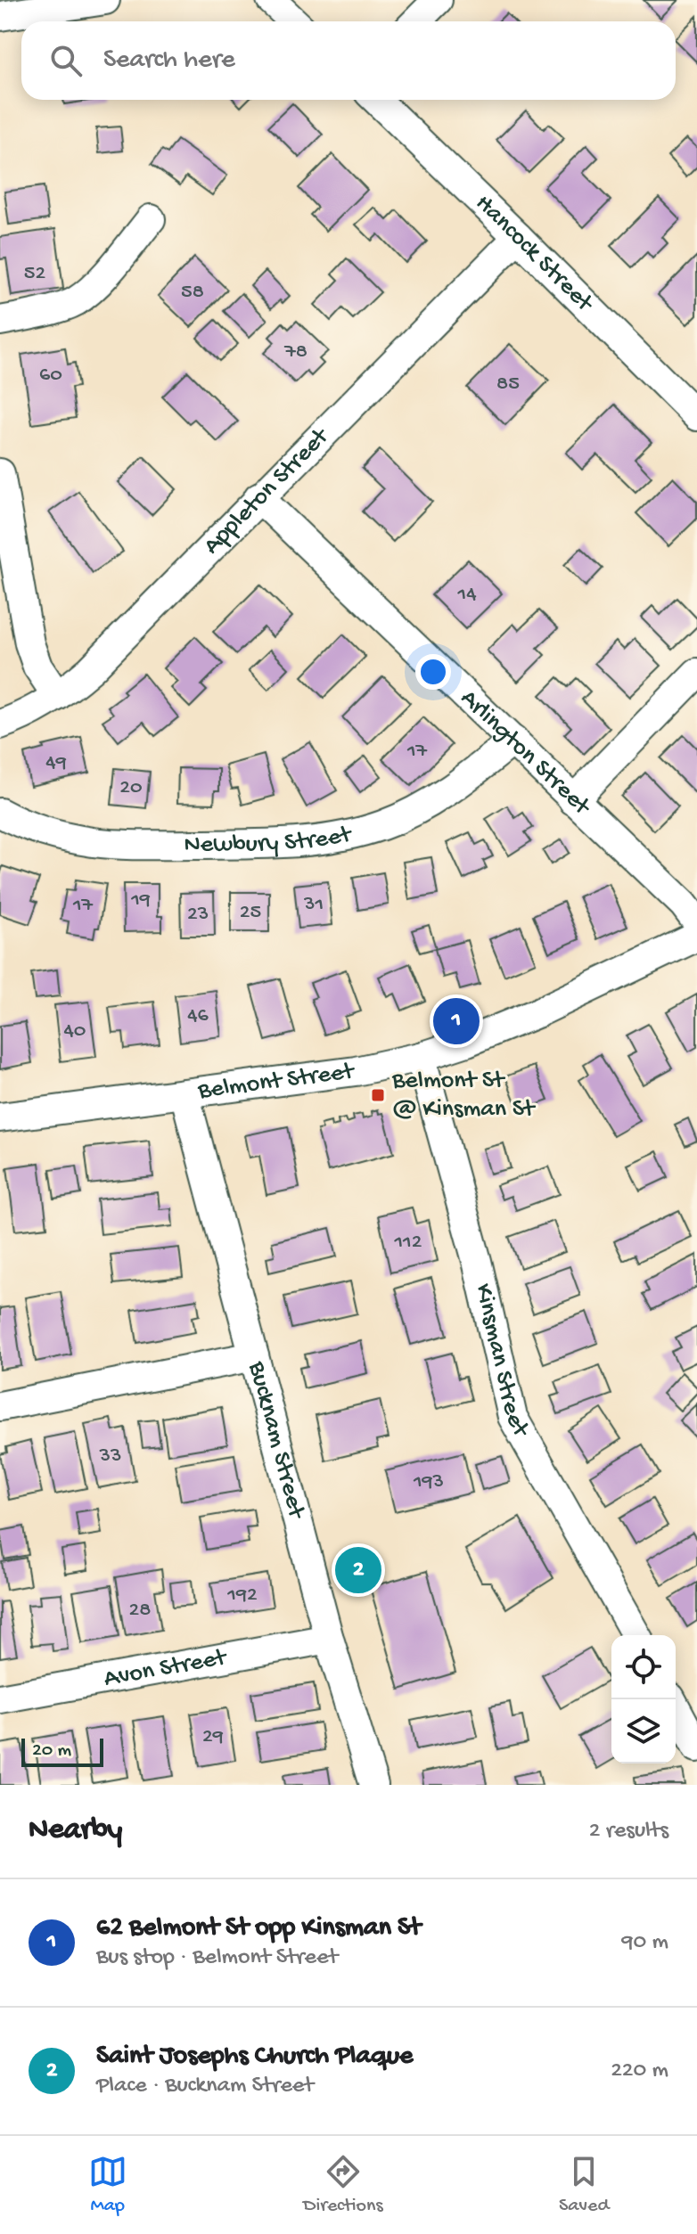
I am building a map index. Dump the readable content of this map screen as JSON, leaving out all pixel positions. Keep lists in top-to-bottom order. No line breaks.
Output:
{"streets":{"street":["Hancock Street","Appleton Street","Arlington Street","Newbury Street","Belmont Street","Kinsman Street","Bucknam Street","Avon Street"]},"crossings":[["Hancock Street","Appleton Street"],["Appleton Street","Arlington Street"],["Arlington Street","Newbury Street"],["Arlington Street","Belmont Street"],["Belmont Street","Kinsman Street"],["Belmont Street","Bucknam Street"],["Bucknam Street","Avon Street"]],"places":{"transit":["Belmont St @ Kinsman St"]},"house_numbers":["52","58","78","60","85","14","17","49","20","19","31","17","25","23","46","40","112","33","193","192","28","29"],"scale_bar":"20 m","page":{"search":"Search here","pins":["1","2"],"scale":"20 m","heading":["Nearby","2 results"],"list":[{"mark":"1","name":"62 Belmont St opp Kinsman St","note":"Bus stop · Belmont Street","value":"90 m"},{"mark":"2","name":"Saint Josephs Church Plaque","note":"Place · Bucknam Street","value":"220 m"}],"nav":["Map","Directions","Saved"]}}
